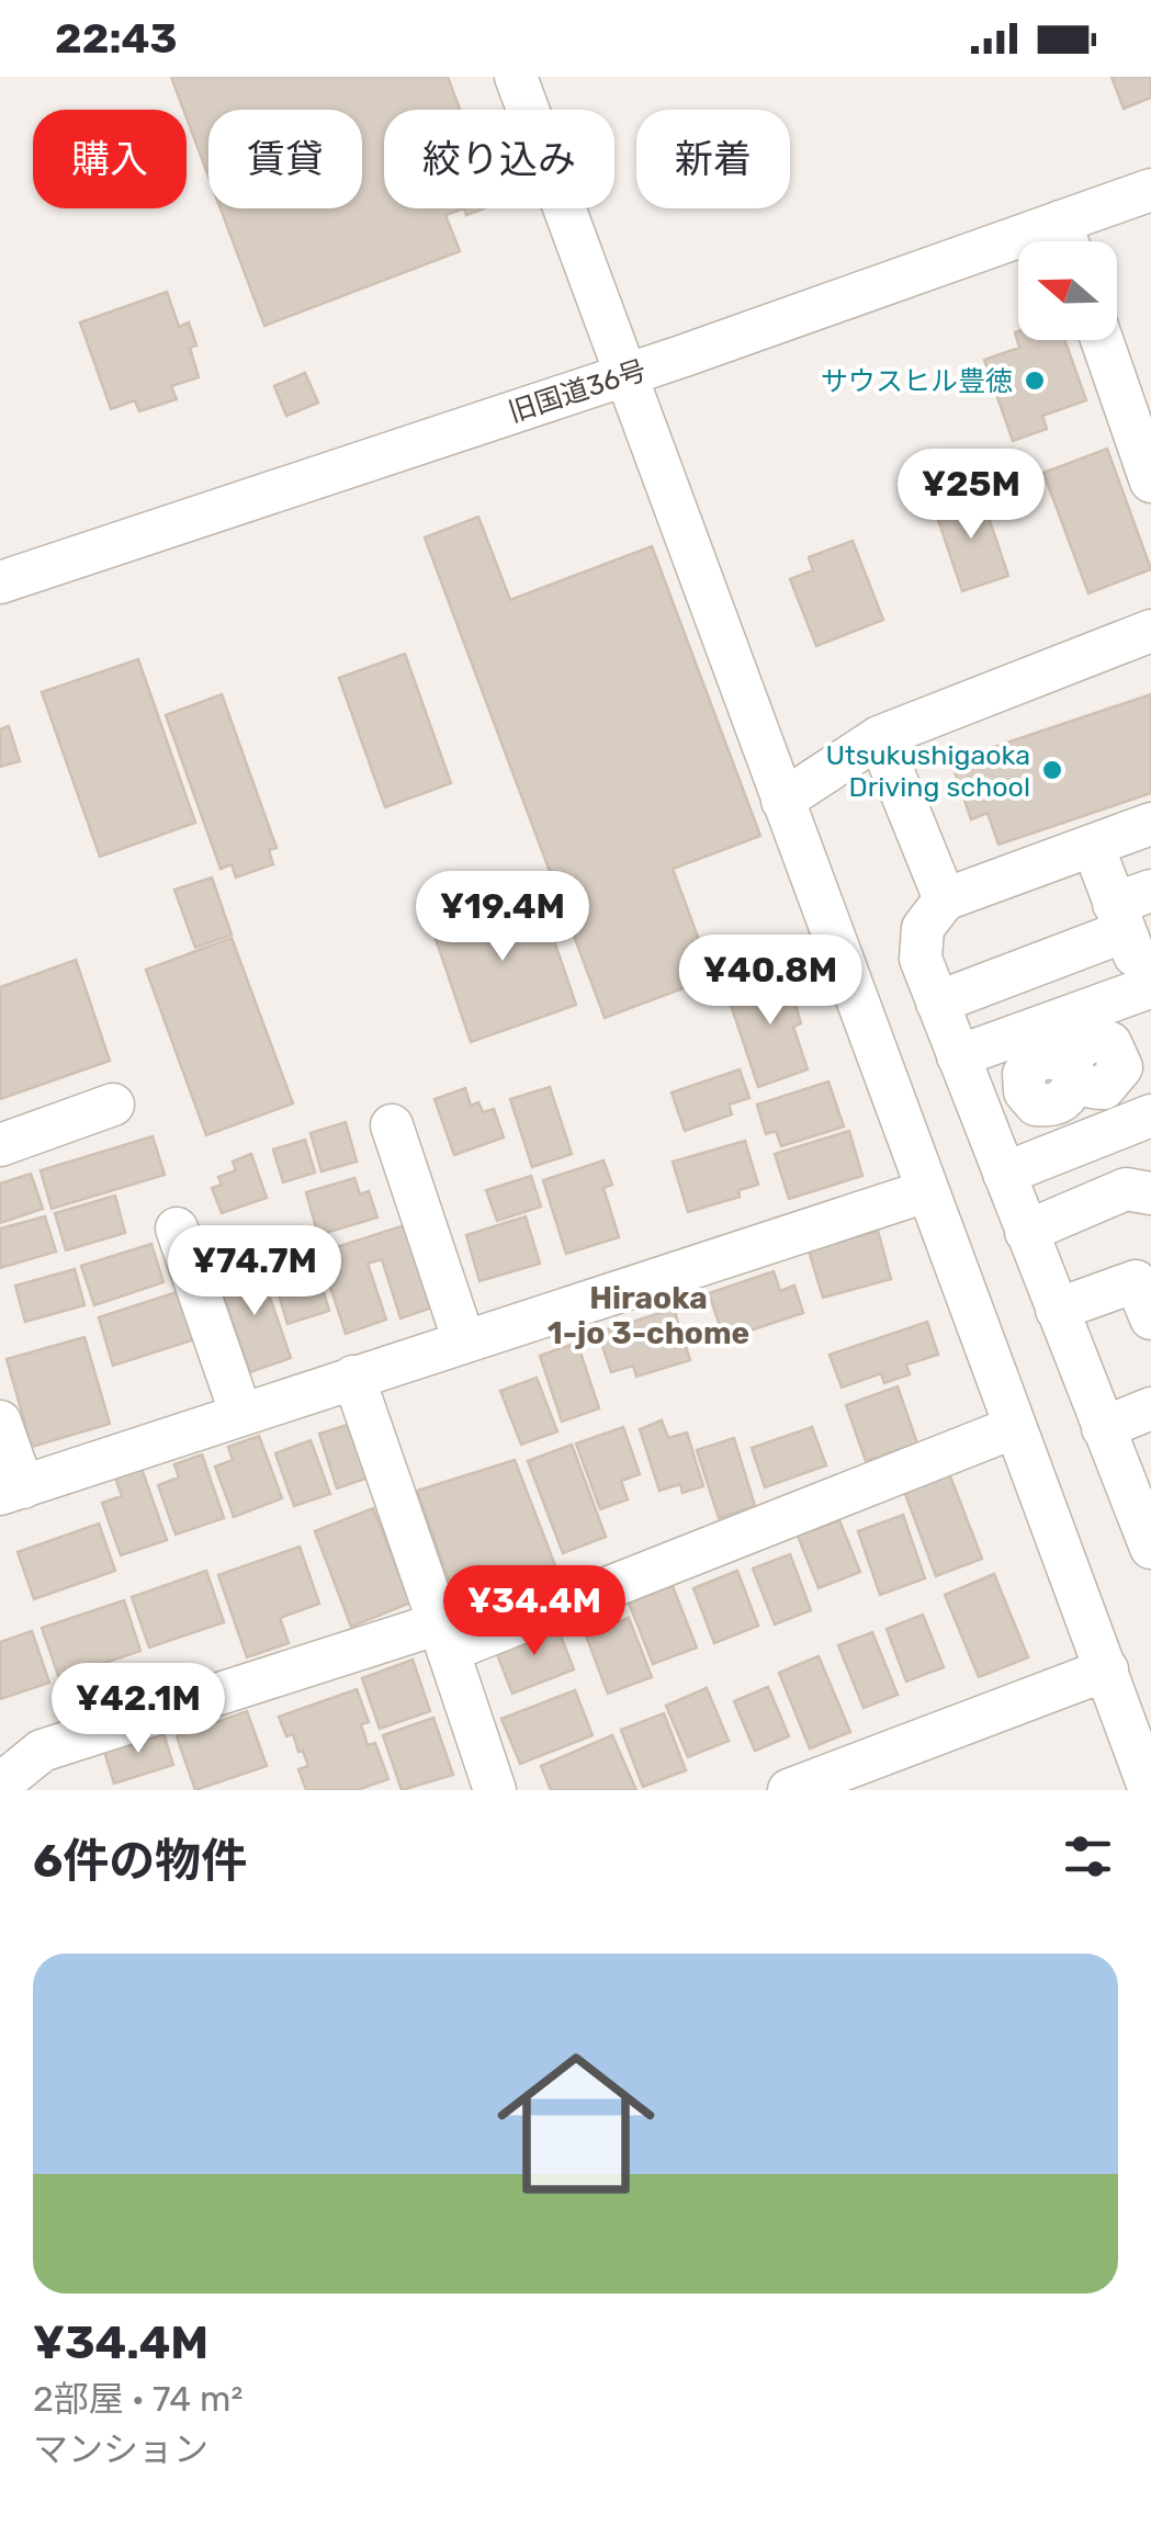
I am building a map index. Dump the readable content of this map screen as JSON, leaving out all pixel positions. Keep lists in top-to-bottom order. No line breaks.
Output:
{"streets":{"street":["旧国道36号"]},"districts":["Hiraoka 1-jo 3-chome"],"places":["サウスヒル豊徳","Utsukushigaoka Driving school"],"north":"left","page":{"status":"22:43","chip":["購入","賃貸","絞り込み","新着"],"price":["¥25M","¥19.4M","¥40.8M","¥74.7M","¥34.4M","¥42.1M"],"heading":"6件の物件","list":[{"name":"¥34.4M","note":"2部屋 · 74 m² · マンション"}]}}
